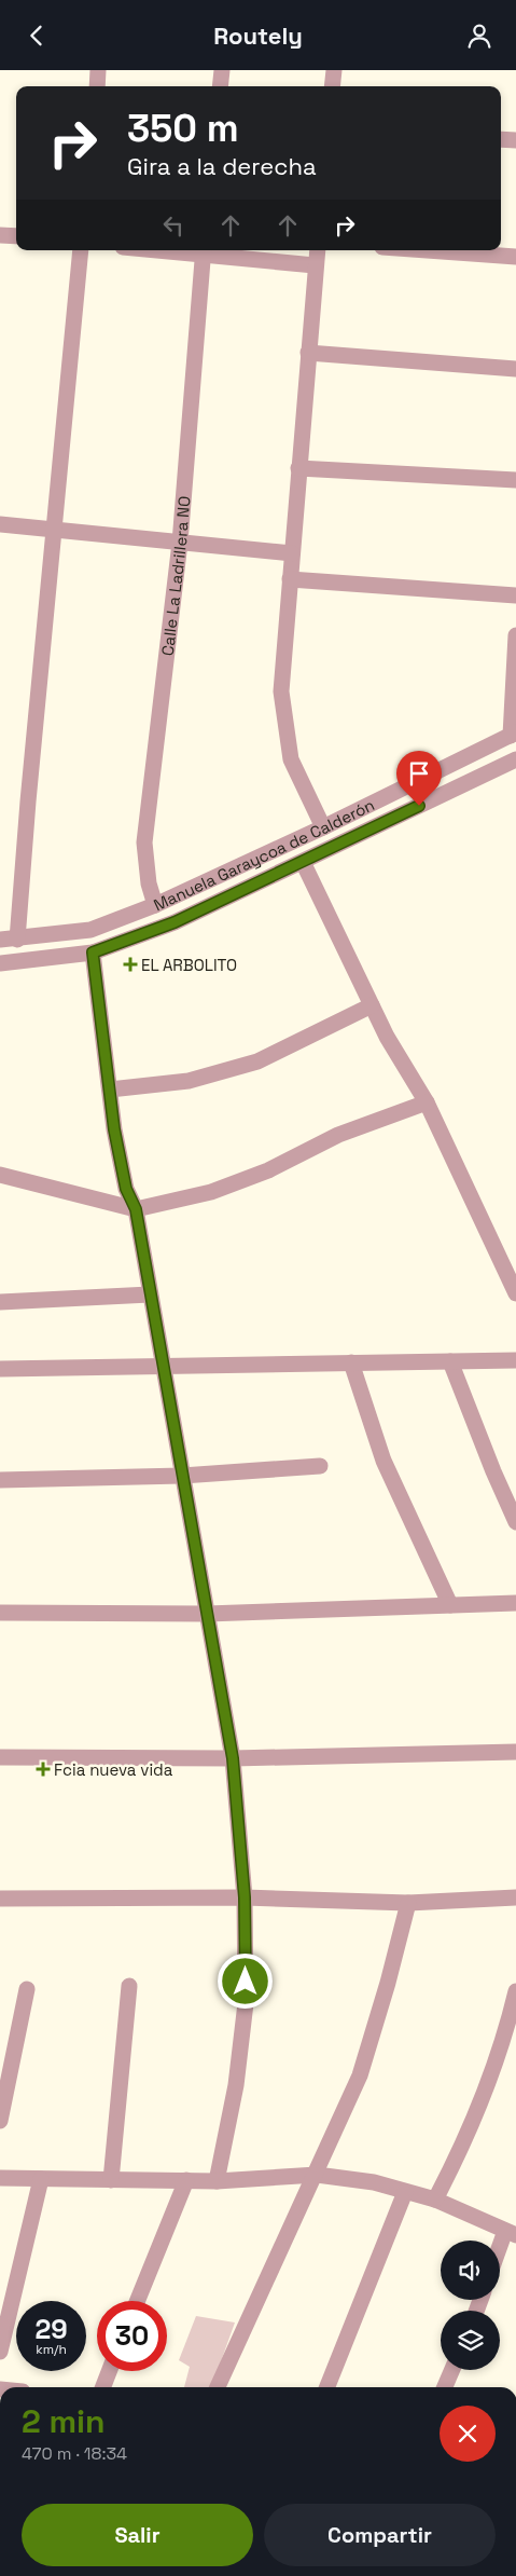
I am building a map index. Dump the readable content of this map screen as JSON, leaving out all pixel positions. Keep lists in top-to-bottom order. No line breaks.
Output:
{"streets":{"street":["Calle La Ladrillera NO","Manuela Garaycoa de Calderón"]},"crossings":[["Calle La Ladrillera NO","Manuela Garaycoa de Calderón"]],"places":{"health":["EL ARBOLITO","Fcia nueva vida"]},"page":{"header":"Routely","turn":["350 m","Gira a la derecha"],"speed":"29 km/h","limit":"30","heading":["2 min","470 m · 18:34"],"buttons":["Salir","Compartir"]}}
